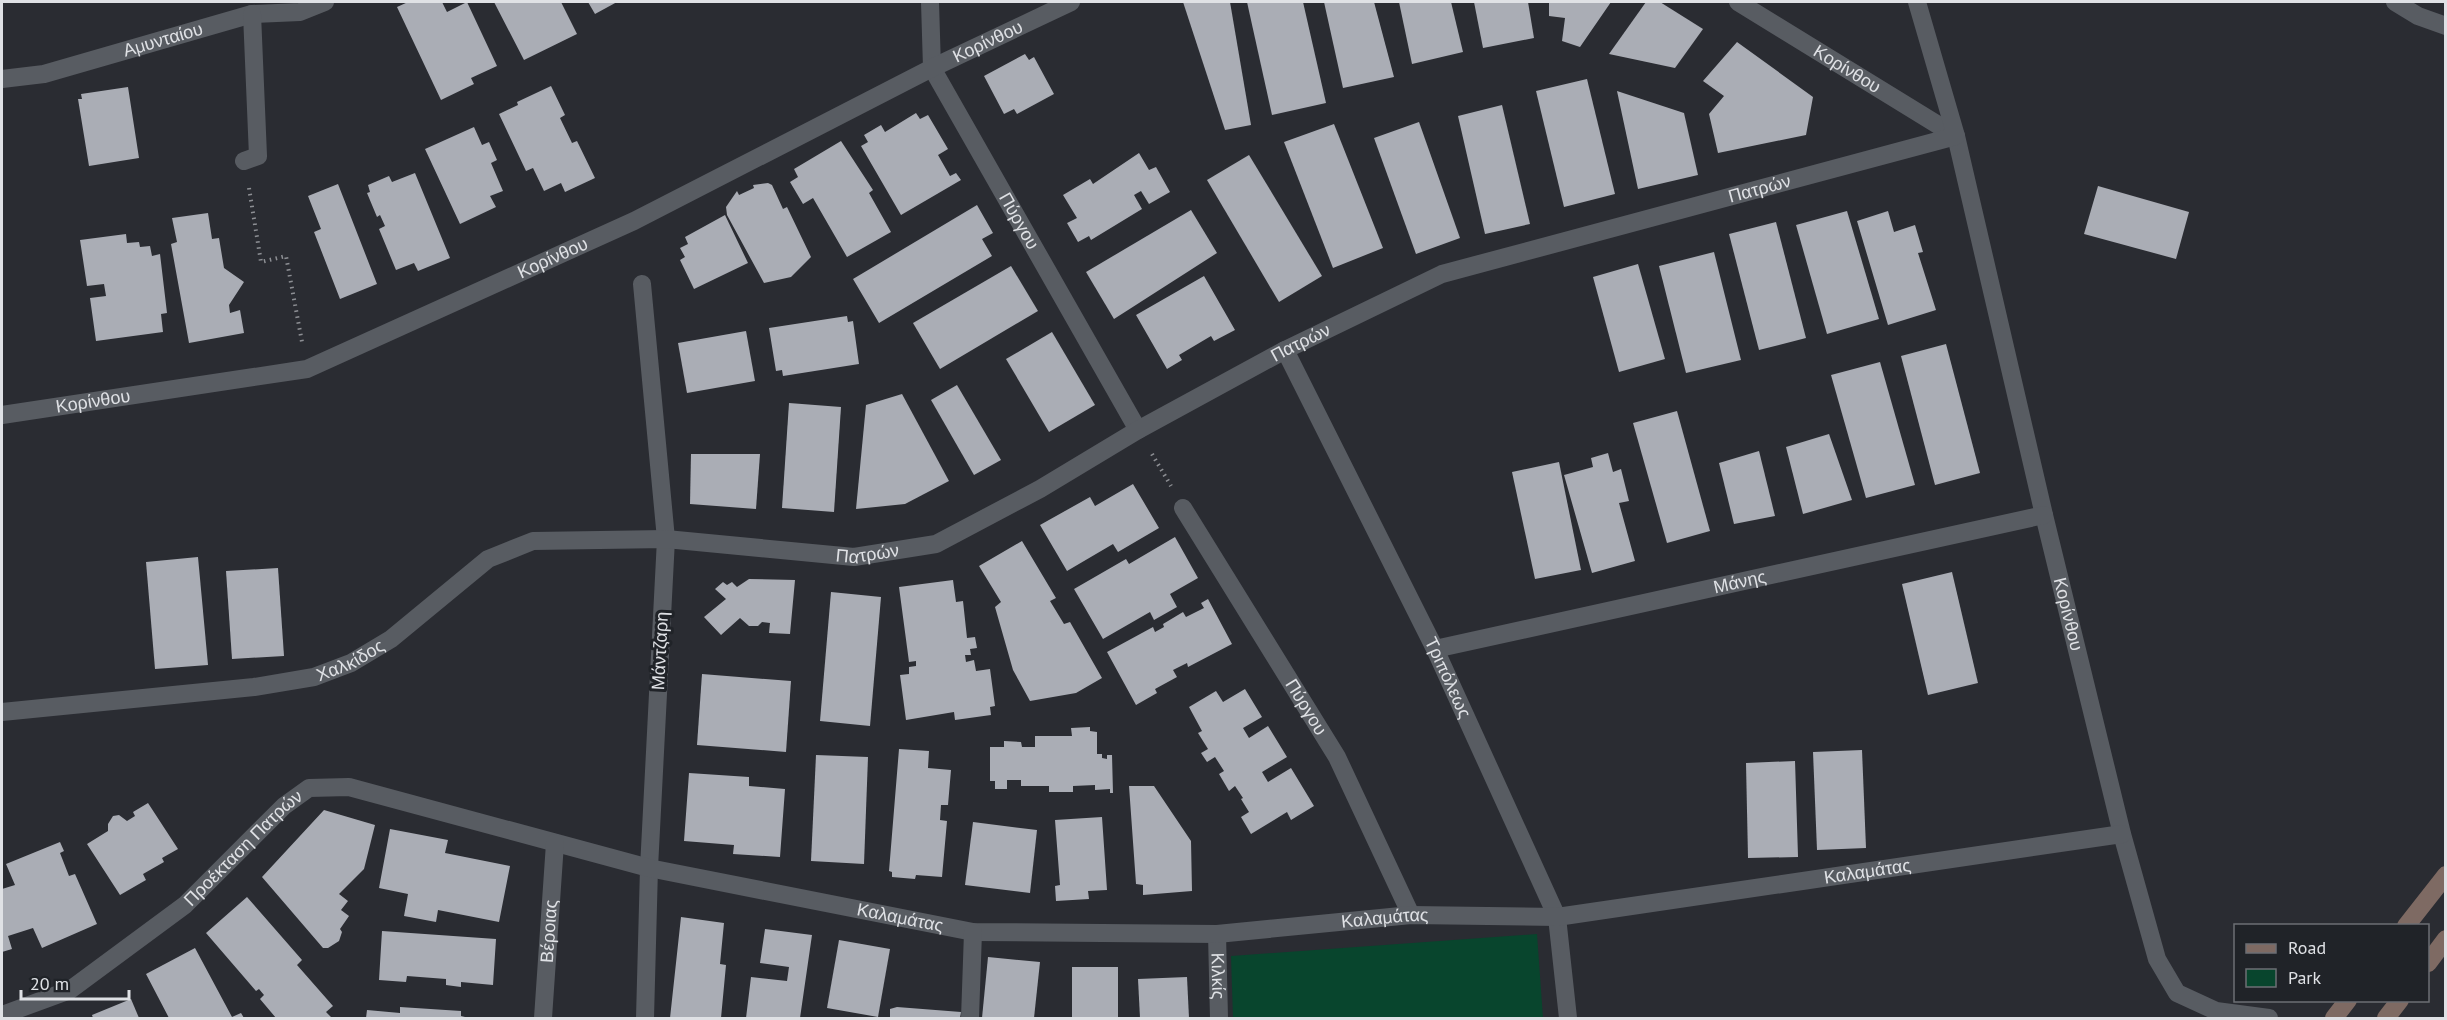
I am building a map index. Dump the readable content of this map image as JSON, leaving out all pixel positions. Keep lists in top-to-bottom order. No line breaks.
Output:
{"streets":{"street":["Αμυνταίου","Κορίνθου","Πατρών","Πύργου","Μάνης","Μάντζαρη","Χαλκίδος","Τριπόλεως","Προέκταση Πατρών","Καλαμάτας","Βέροιας","Κιλκίς"]},"crossings":[["Κορίνθου","Πατρών"],["Κορίνθου","Πύργου"],["Κορίνθου","Μάνης"],["Κορίνθου","Καλαμάτας"],["Πατρών","Πύργου"],["Πατρών","Μάντζαρη"],["Πατρών","Χαλκίδος"],["Πατρών","Τριπόλεως"],["Πύργου","Καλαμάτας"],["Μάνης","Τριπόλεως"],["Μάντζαρη","Χαλκίδος"],["Μάντζαρη","Προέκταση Πατρών"],["Μάντζαρη","Καλαμάτας"],["Τριπόλεως","Καλαμάτας"],["Προέκταση Πατρών","Καλαμάτας"],["Προέκταση Πατρών","Βέροιας"],["Καλαμάτας","Κιλκίς"]],"legend":["Road","Park"],"scale_bar":"20 m"}
